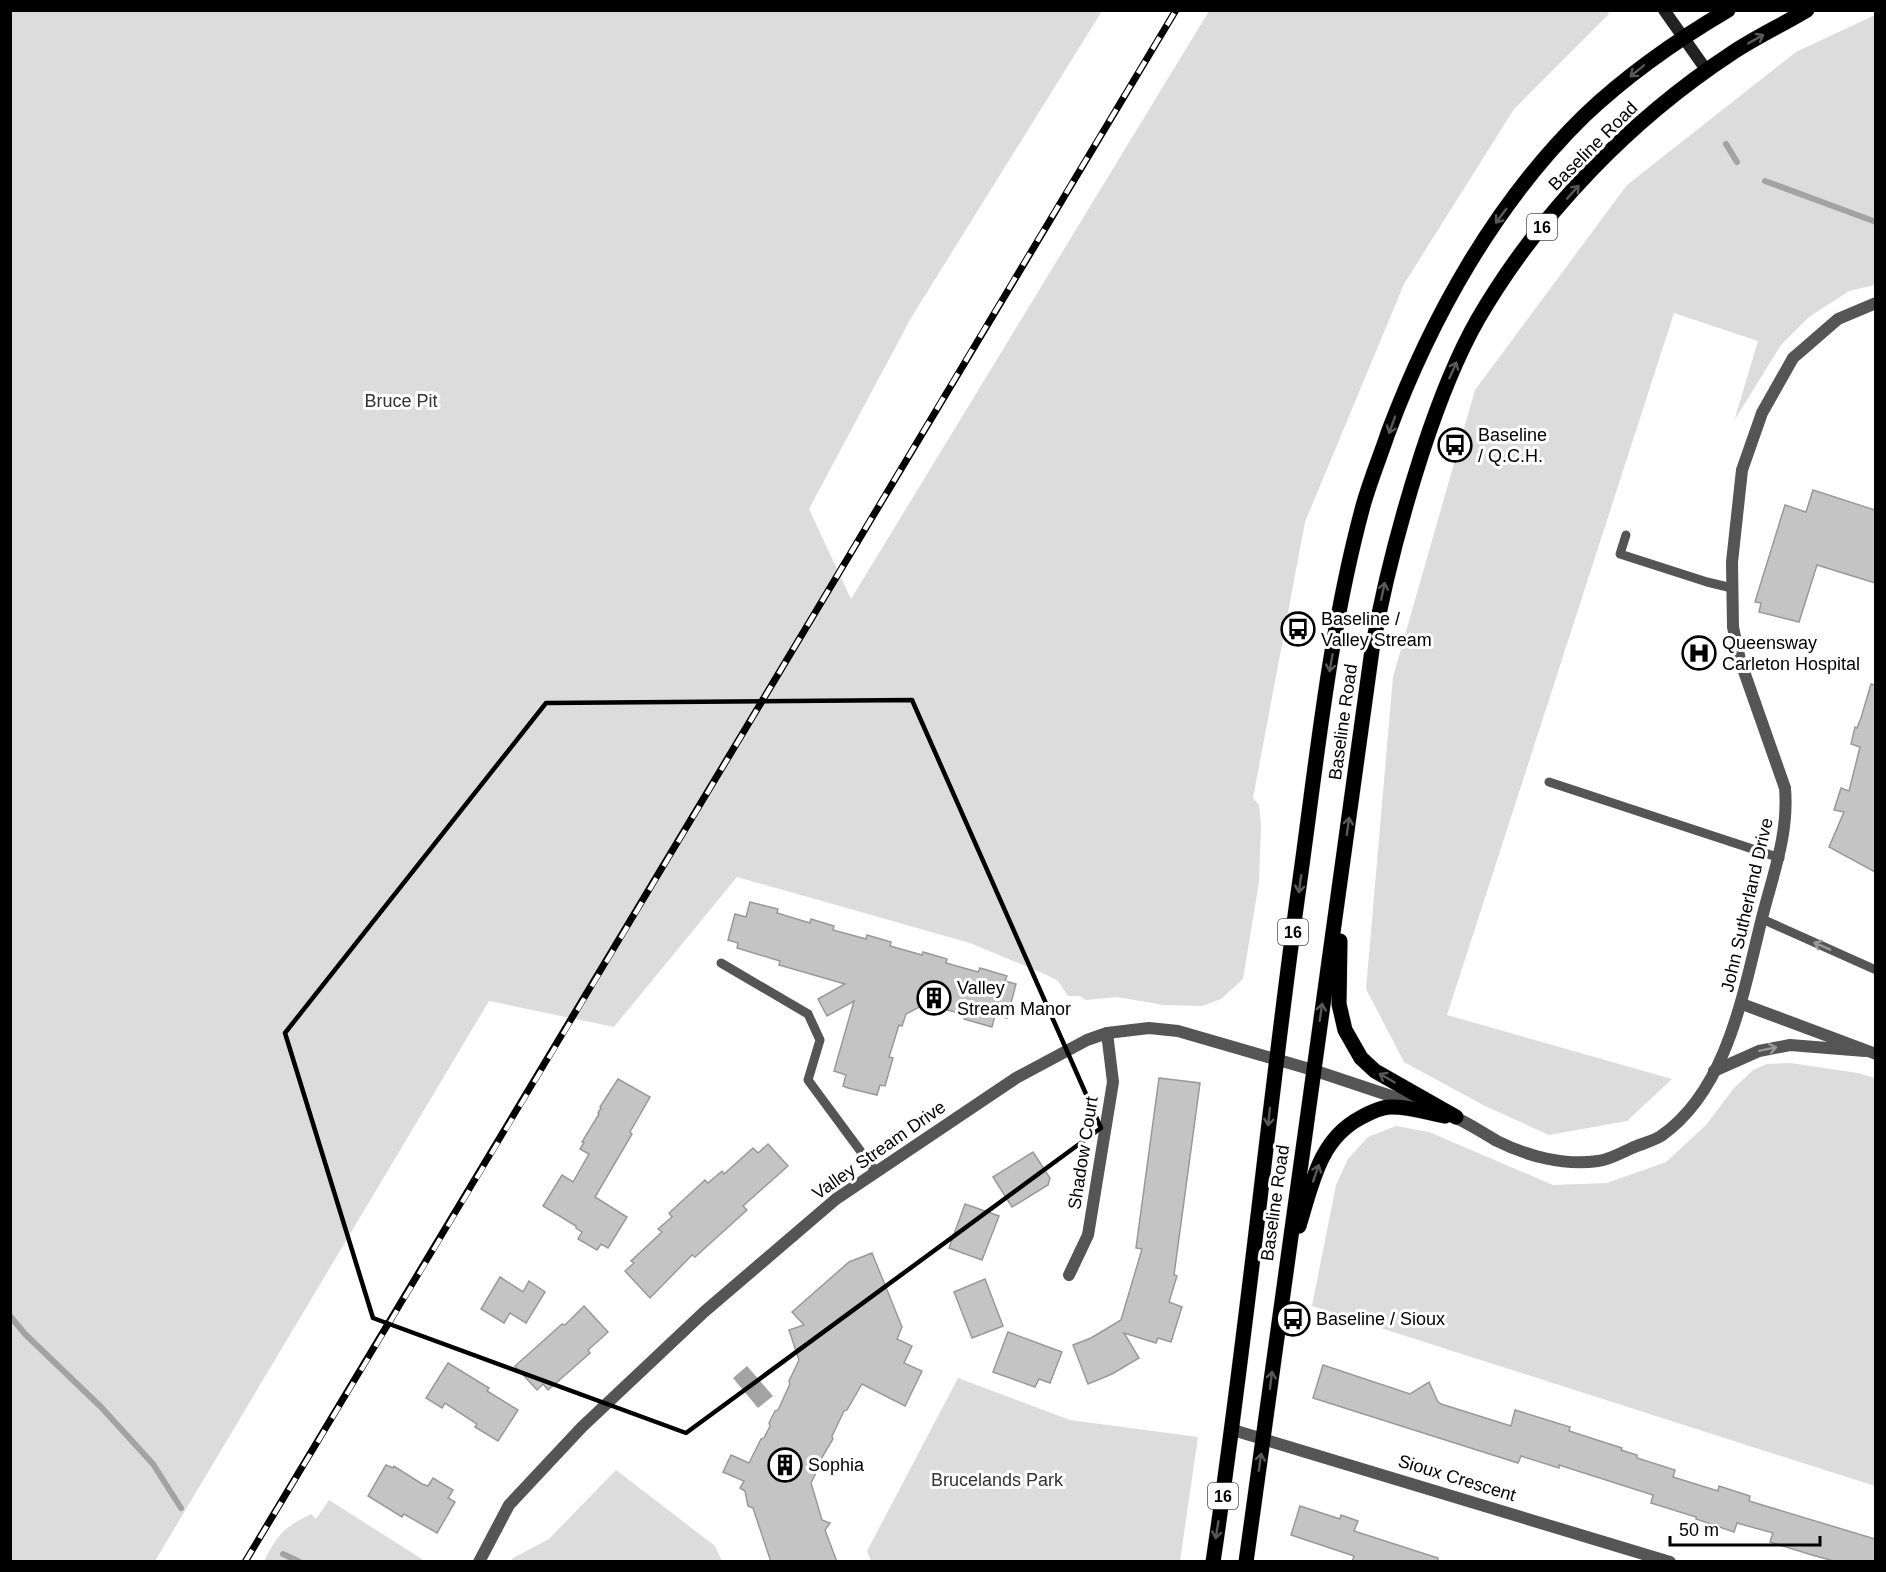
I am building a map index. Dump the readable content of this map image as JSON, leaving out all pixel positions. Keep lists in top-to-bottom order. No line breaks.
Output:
{"streets":{"main road":["Baseline Road","16"],"street":["John Sutherland Drive","Valley Stream Drive","Shadow Court","Sioux Crescent"]},"crossings":[["Baseline Road","John Sutherland Drive"],["Baseline Road","Valley Stream Drive"],["Baseline Road","Sioux Crescent"],["John Sutherland Drive","Valley Stream Drive"],["Valley Stream Drive","Shadow Court"]],"parks":["Bruce Pit","Brucelands Park"],"places":{"bus stop":["Baseline / Q.C.H.","Baseline / Valley Stream","Baseline / Sioux"],"hospital":["Queensway Carleton Hospital"],"building":["Valley Stream Manor","Sophia"]},"scale_bar":"50 m"}
